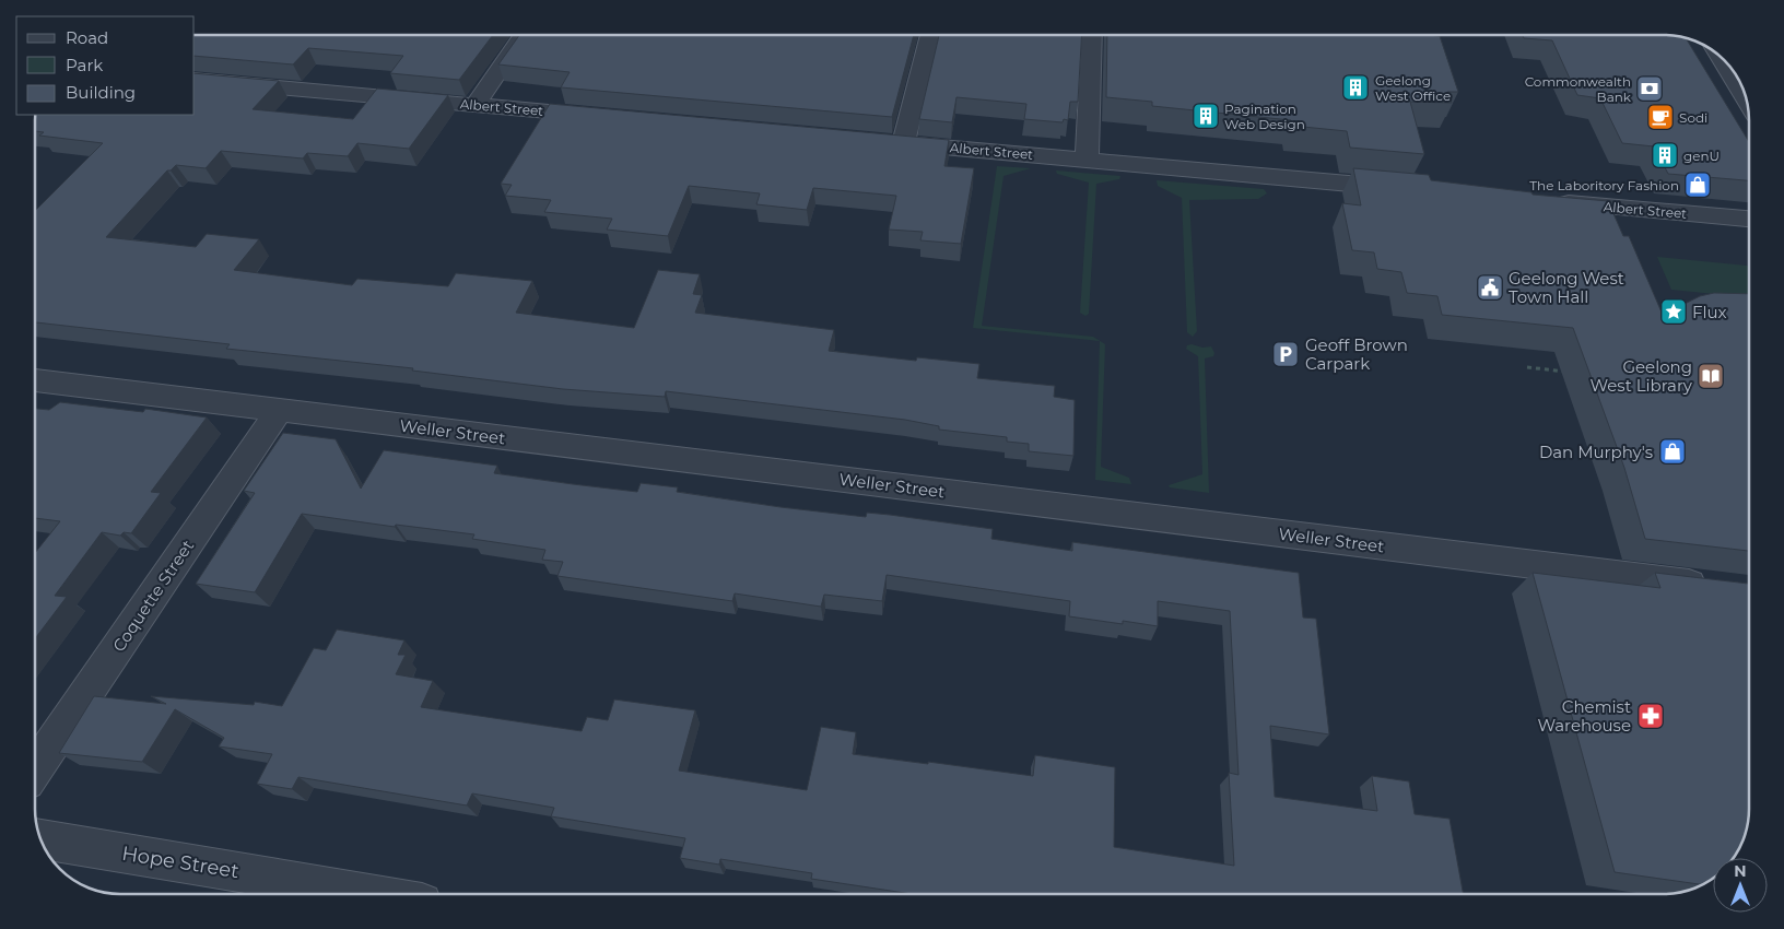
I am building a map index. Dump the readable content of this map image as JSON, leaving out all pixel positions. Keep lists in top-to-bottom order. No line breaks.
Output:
{"streets":{"street":["Albert Street","Weller Street","Coquette Street","Hope Street"]},"crossings":[["Weller Street","Coquette Street"]],"places":{"building":["Geelong West Office","Pagination Web Design","genU"],"bank":["Commonwealth Bank"],"cafe":["Sodi"],"shop":["The Laboritory Fashion","Dan Murphy's"],"public building":["Geelong West Town Hall"],"place":["Flux"],"parking":["Geoff Brown Carpark"],"library":["Geelong West Library"],"pharmacy":["Chemist Warehouse"]},"legend":["Road","Park","Building"],"north":"top"}
